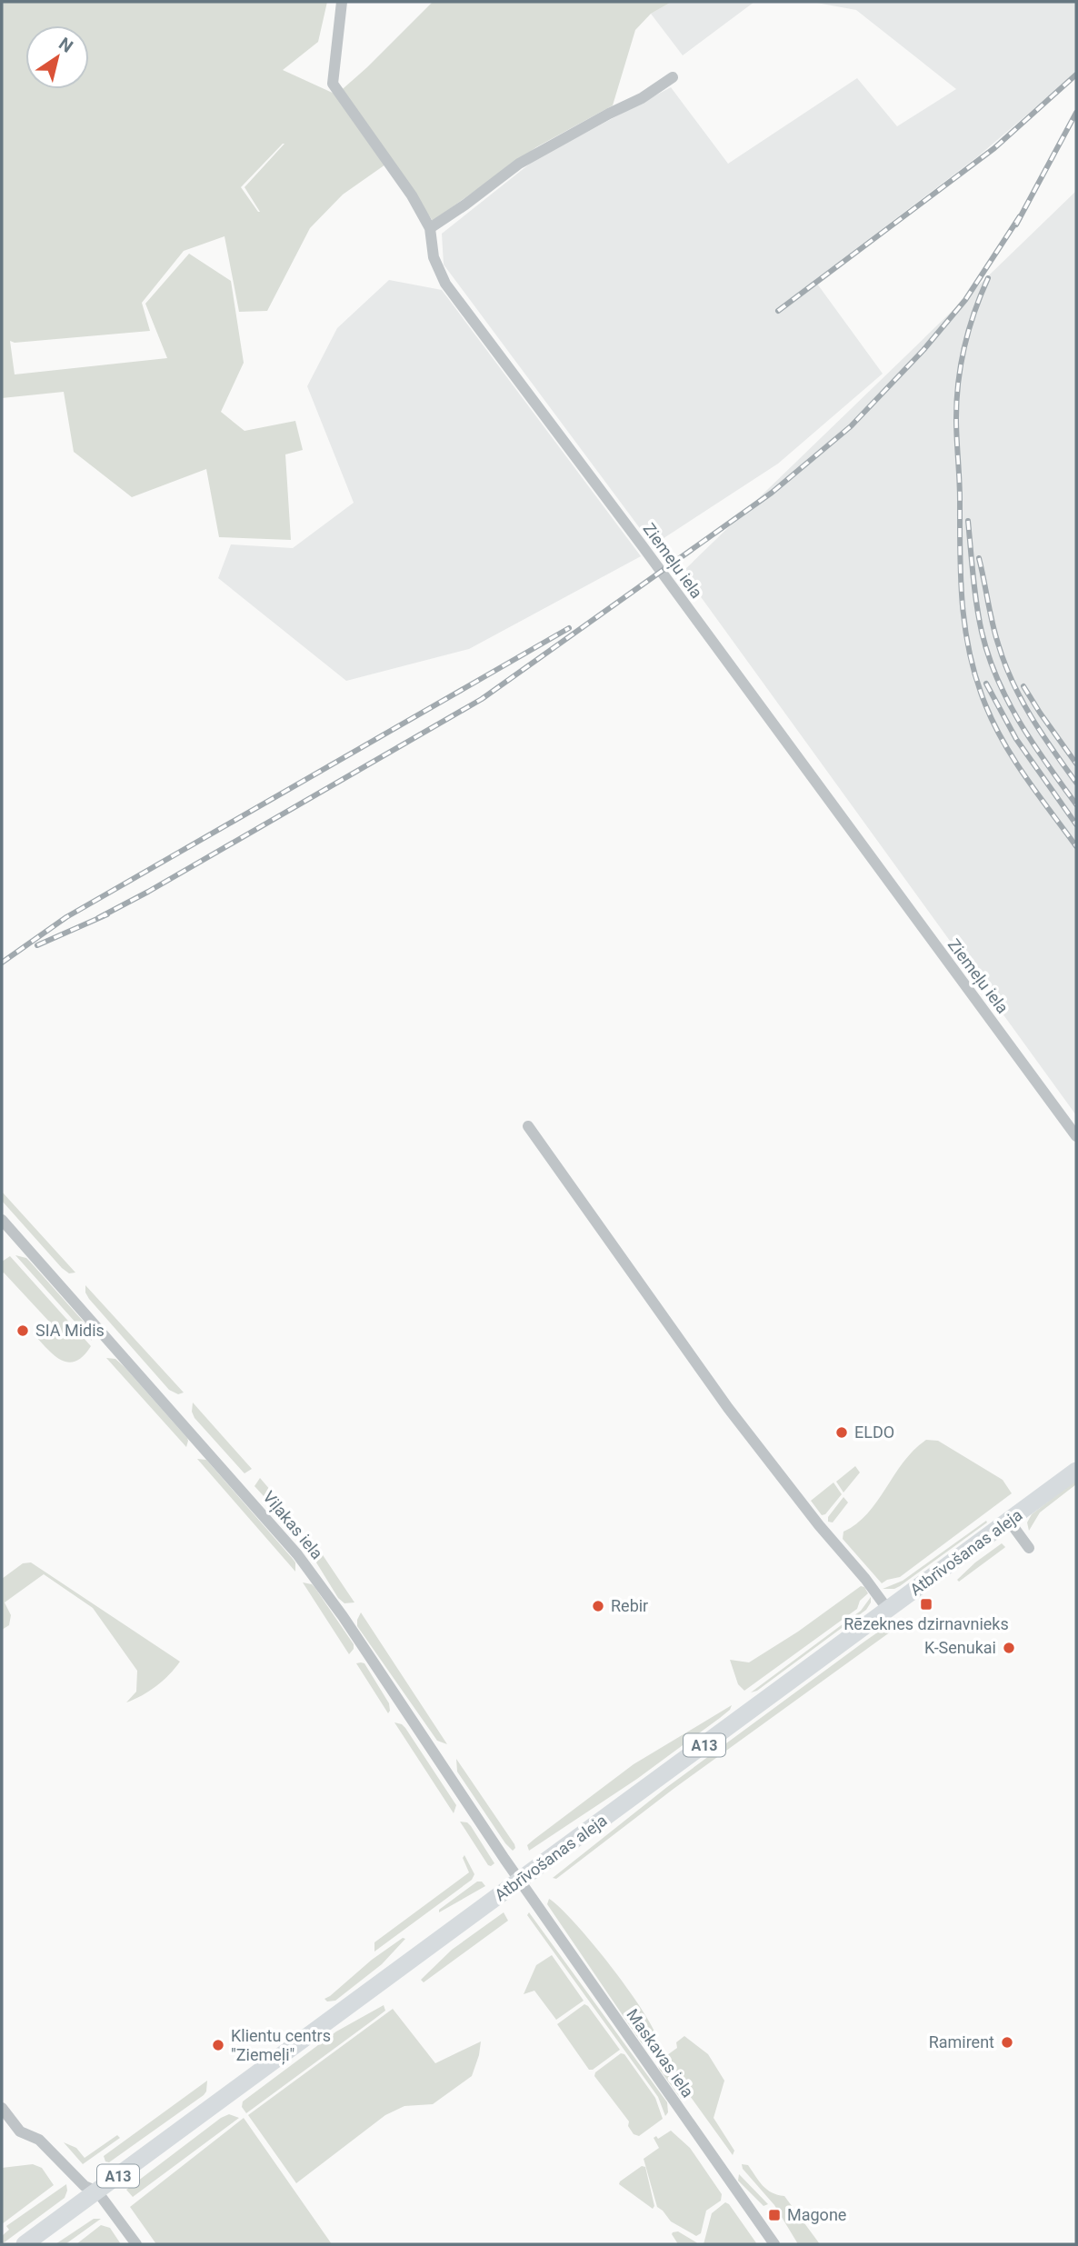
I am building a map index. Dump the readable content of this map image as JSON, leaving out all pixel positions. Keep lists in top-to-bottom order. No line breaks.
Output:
{"streets":{"main road":["Atbrīvošanas aleja","A13"],"street":["Ziemeļu iela","Viļakas iela","Maskavas iela"]},"crossings":[["Viļakas iela","Atbrīvošanas aleja"],["Viļakas iela","Maskavas iela"],["Atbrīvošanas aleja","Maskavas iela"]],"places":{"other":["SIA Midis","ELDO","Rebir","K-Senukai","Ramirent","Klientu centrs \"Ziemeļi\""],"transit":["Rēzeknes dzirnavnieks","Magone"]},"north":"top right"}
